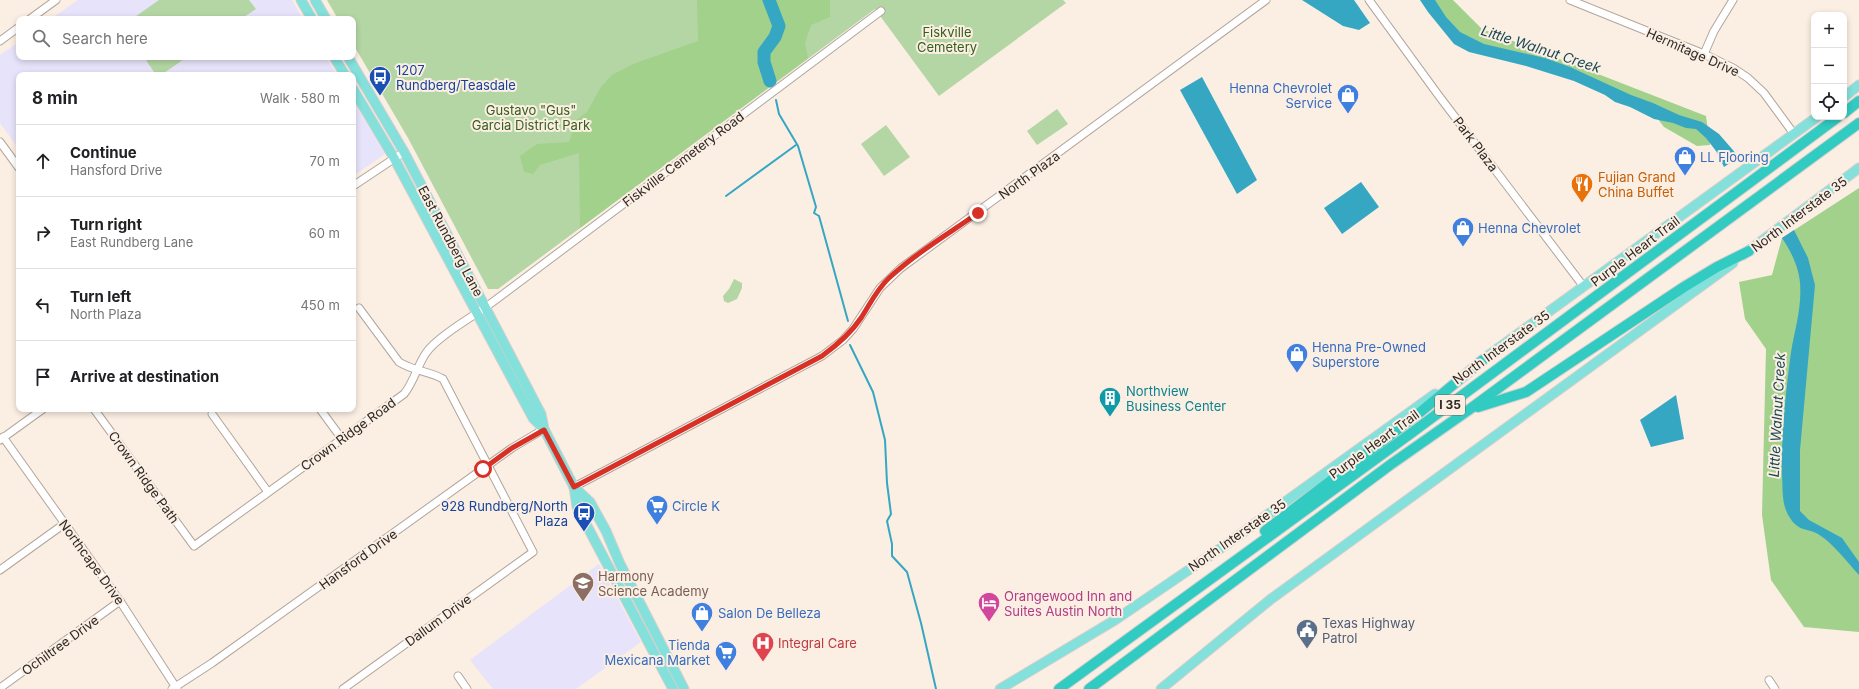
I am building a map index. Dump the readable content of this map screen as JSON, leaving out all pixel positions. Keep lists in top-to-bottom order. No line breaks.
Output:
{"streets":{"highway":["Purple Heart Trail","I 35"],"main road":["North Interstate 35","East Rundberg Lane"],"street":["Hermitage Drive","Park Plaza","Fiskville Cemetery Road","North Plaza","Crown Ridge Road","Crown Ridge Path","Hansford Drive","Northcape Drive","Dallum Drive","Ochiltree Drive"]},"crossings":[["Hermitage Drive","North Interstate 35"],["Park Plaza","North Interstate 35"],["Fiskville Cemetery Road","East Rundberg Lane"],["Fiskville Cemetery Road","Crown Ridge Road"],["North Plaza","East Rundberg Lane"],["East Rundberg Lane","Crown Ridge Road"],["East Rundberg Lane","Hansford Drive"],["Crown Ridge Road","Crown Ridge Path"],["Hansford Drive","Northcape Drive"],["Hansford Drive","Dallum Drive"],["Northcape Drive","Ochiltree Drive"]],"water":["Little Walnut Creek"],"parks":["Fiskville Cemetery","Gustavo \"Gus\" Garcia District Park"],"places":{"bus stop":["1207 Rundberg/Teasdale","928 Rundberg/North Plaza"],"shop":["Henna Chevrolet Service","LL Flooring","Henna Chevrolet","Henna Pre-Owned Superstore","Salon De Belleza"],"restaurant":["Fujian Grand China Buffet"],"building":["Northview Business Center"],"supermarket":["Circle K","Tienda Mexicana Market"],"school or university":["Harmony Science Academy"],"hotel":["Orangewood Inn and Suites Austin North"],"public building":["Texas Highway Patrol"],"hospital":["Integral Care"]},"page":{"map_buttons":["+","−"],"search":"Search here","heading":["8 min","Walk · 580 m"],"list":[["Continue","Hansford Drive","70 m"],["Turn right","East Rundberg Lane","60 m"],["Turn left","North Plaza","450 m"],"Arrive at destination"]}}
